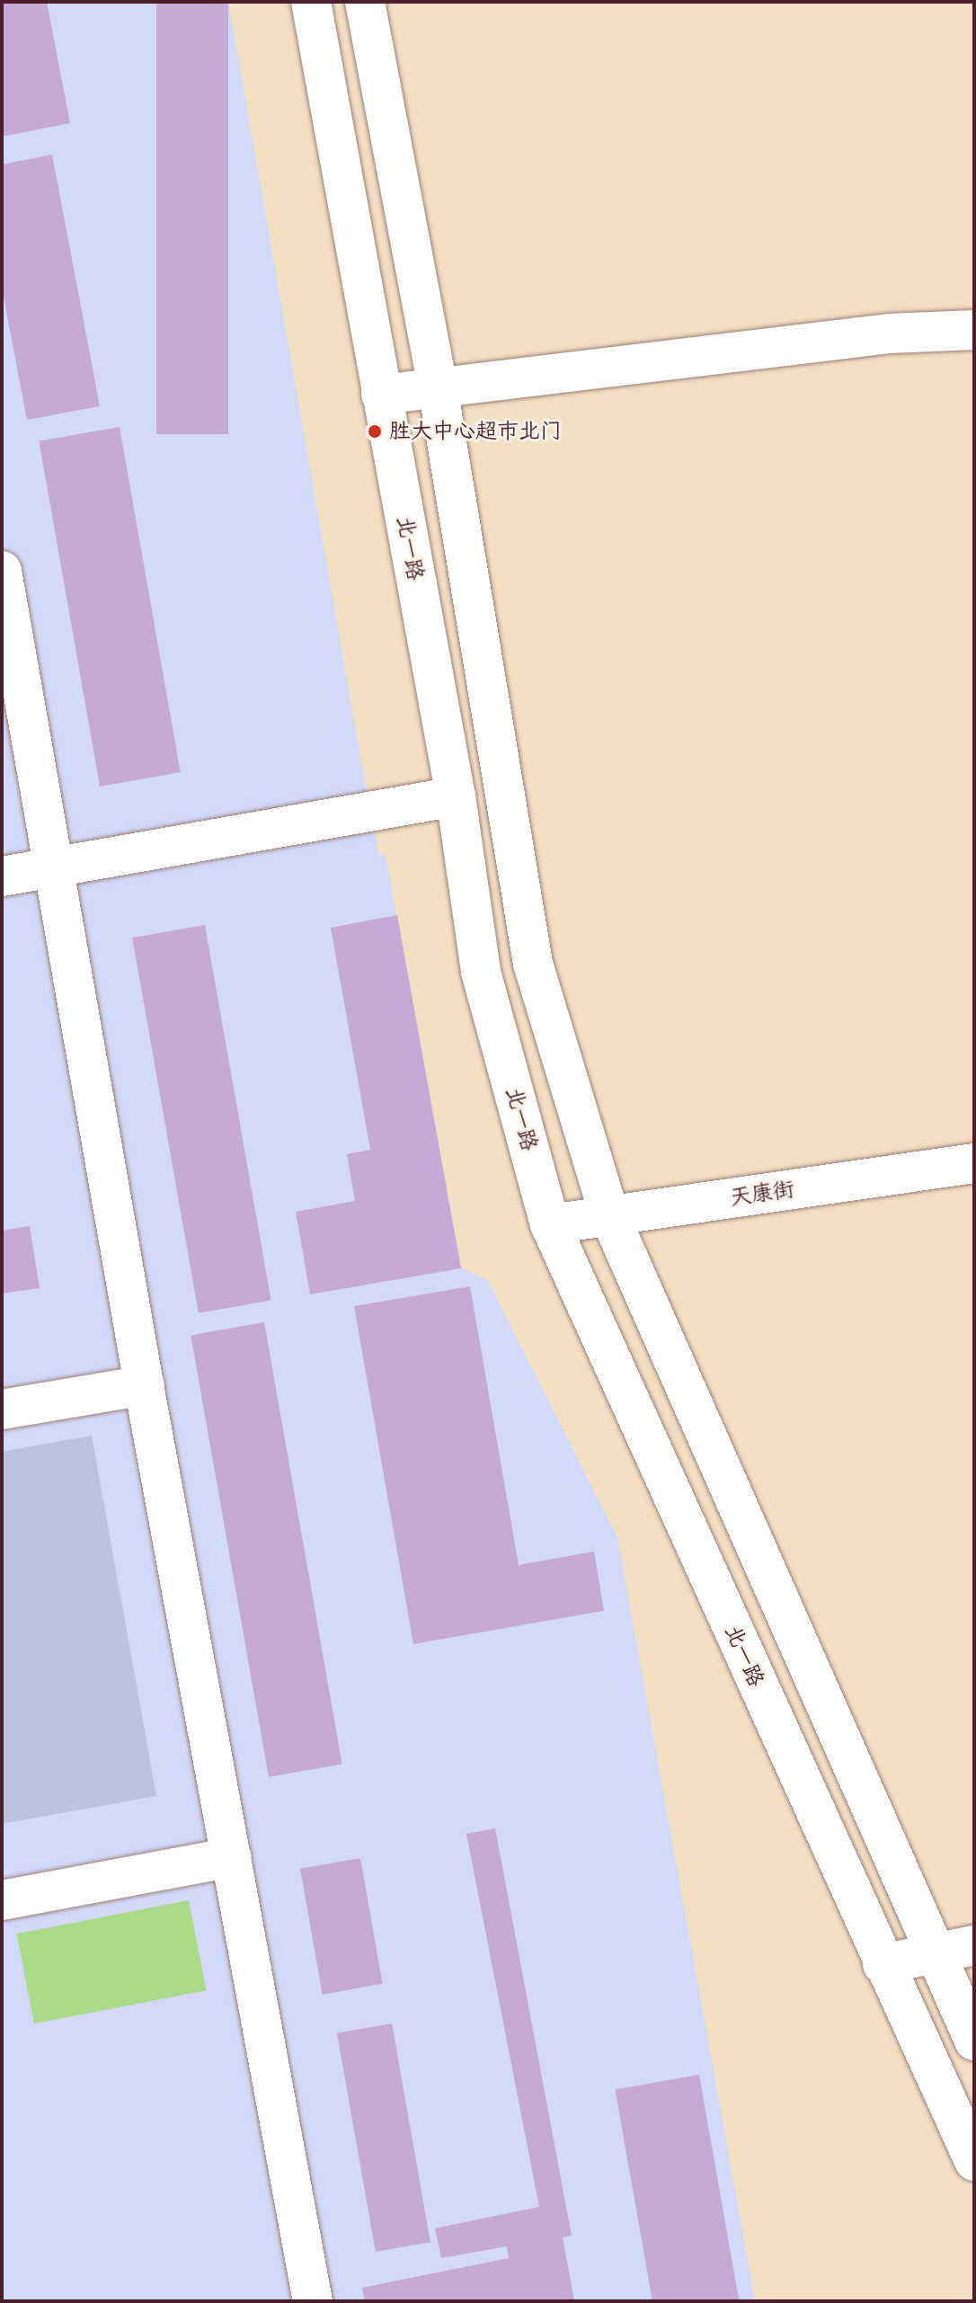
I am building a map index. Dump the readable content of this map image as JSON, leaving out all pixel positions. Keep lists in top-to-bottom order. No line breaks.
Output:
{"streets":{"main road":["北一路","天康街"]},"crossings":[["北一路","天康街"]],"places":["胜大中心超市北门"]}
